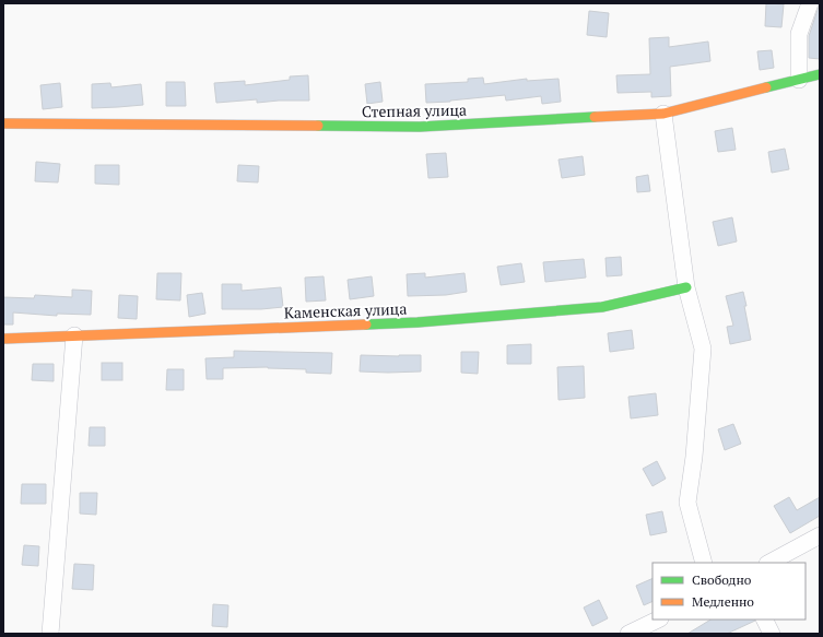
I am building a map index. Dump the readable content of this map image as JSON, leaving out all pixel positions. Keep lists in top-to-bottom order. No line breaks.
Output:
{"streets":{"street":["Степная улица","Каменская улица"]},"legend":["Свободно","Медленно"]}
